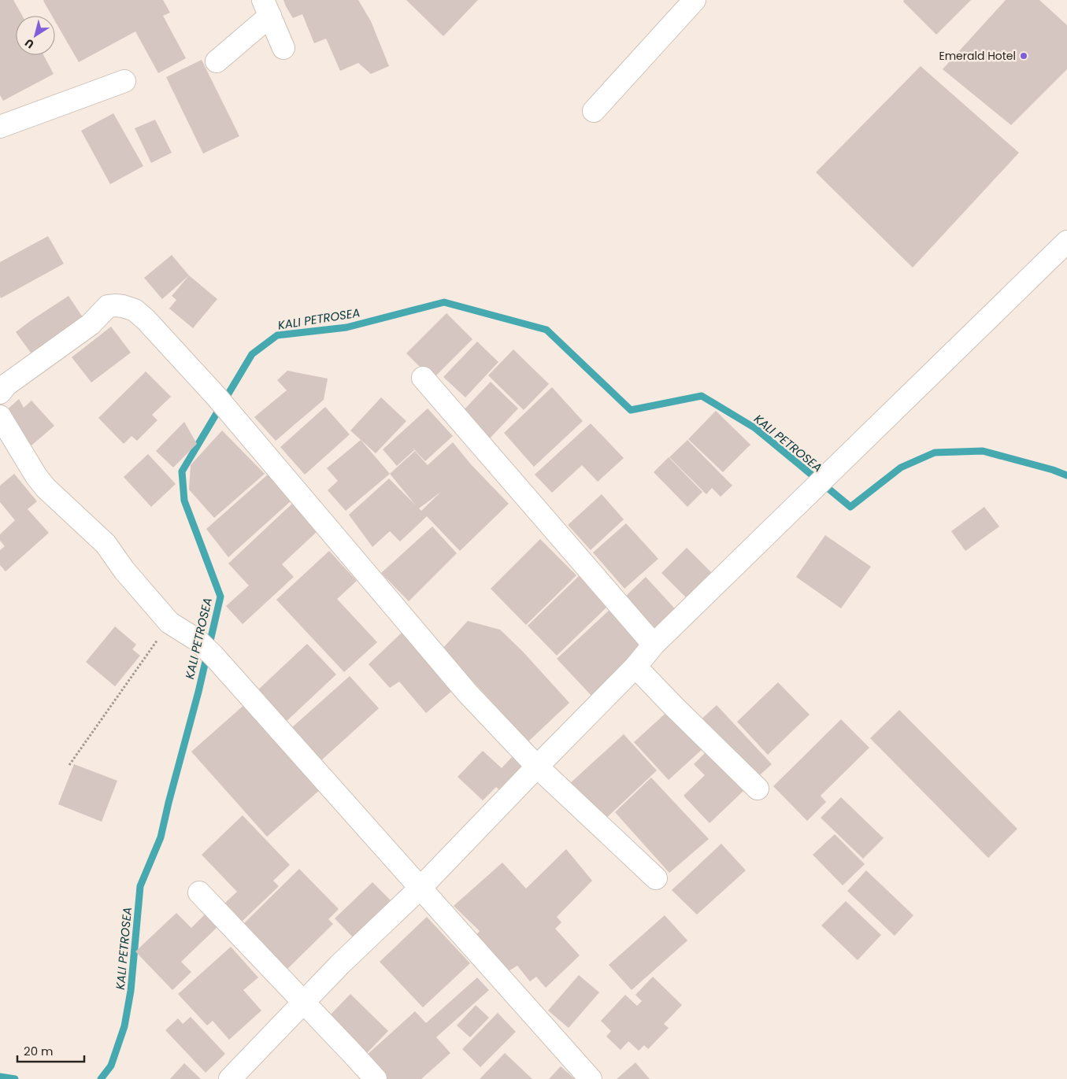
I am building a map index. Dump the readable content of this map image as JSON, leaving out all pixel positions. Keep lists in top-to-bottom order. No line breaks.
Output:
{"water":["KALI PETROSEA"],"places":["Emerald Hotel"],"scale_bar":"20 m","north":"bottom left"}
